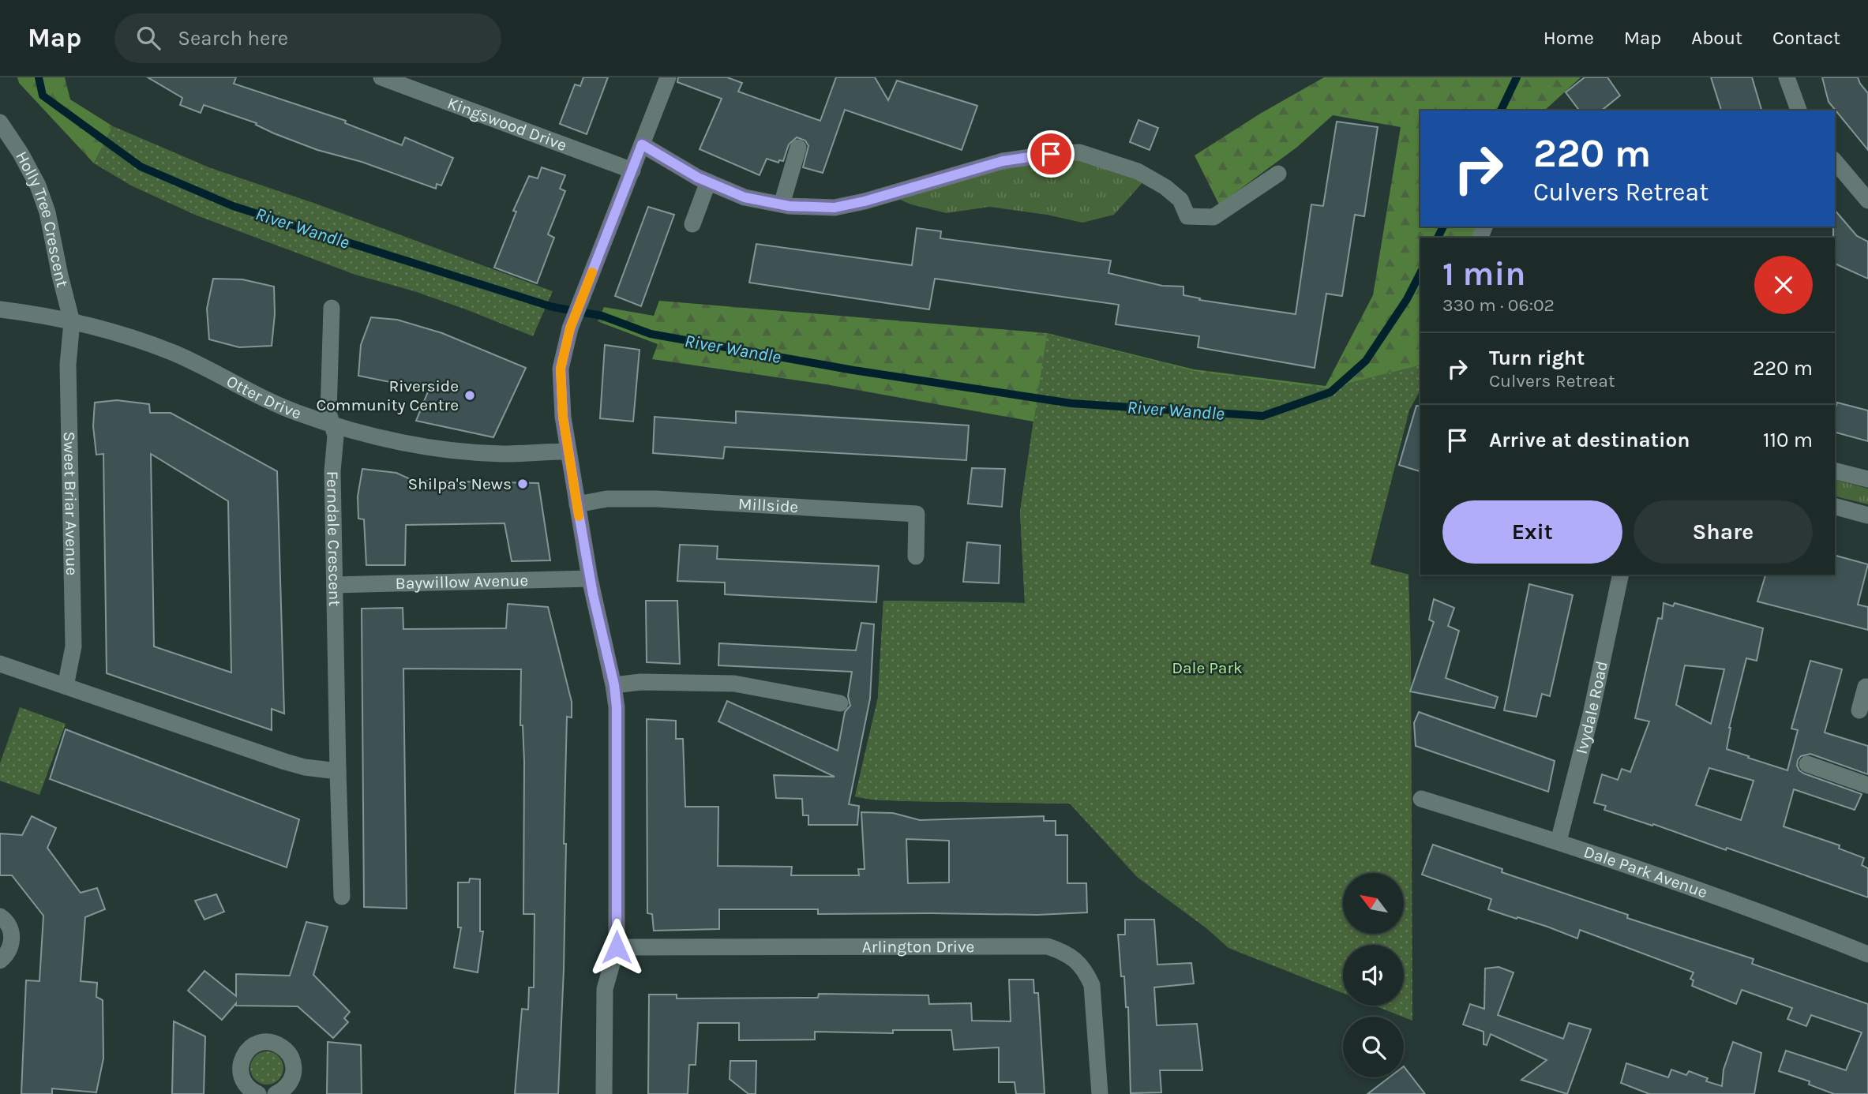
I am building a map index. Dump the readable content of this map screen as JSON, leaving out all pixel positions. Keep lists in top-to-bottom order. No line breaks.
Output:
{"streets":{"street":["Kingswood Drive","Holly Tree Crescent","Otter Drive","Sweet Briar Avenue","Millside","Ferndale Crescent","Baywillow Avenue","Ivydale Road","Dale Park Avenue","Arlington Drive"]},"crossings":[["Holly Tree Crescent","Otter Drive"],["Holly Tree Crescent","Sweet Briar Avenue"],["Otter Drive","Sweet Briar Avenue"],["Otter Drive","Ferndale Crescent"],["Ferndale Crescent","Baywillow Avenue"],["Ivydale Road","Dale Park Avenue"]],"water":["River Wandle"],"parks":["Dale Park"],"places":["Riverside Community Centre","Shilpa's News"],"north":"top left","page":{"header":"Map","search":"Search here","nav":["Home","Map","About","Contact"],"turn":["220 m","Culvers Retreat"],"heading":["1 min","330 m · 06:02"],"list":[{"name":"Turn right","note":"Culvers Retreat","value":"220 m"},{"name":"Arrive at destination","value":"110 m"}],"buttons":["Exit","Share"]}}
